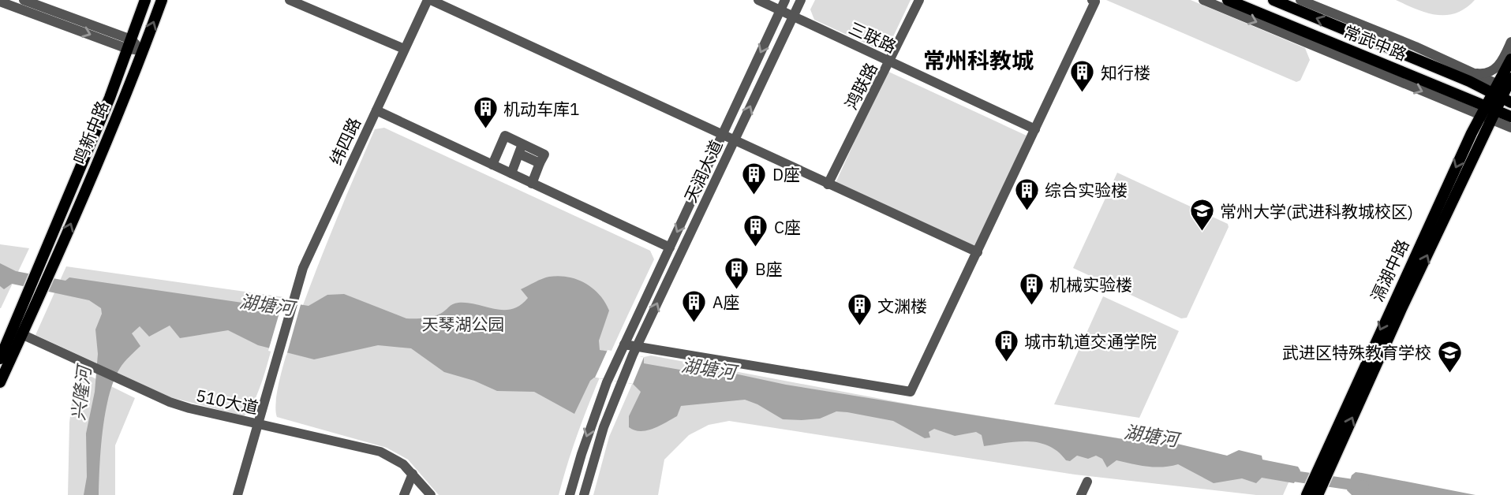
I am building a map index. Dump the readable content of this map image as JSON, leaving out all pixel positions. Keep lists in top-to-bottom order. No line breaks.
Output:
{"streets":{"main road":["常武中路","鸣新中路","滆湖中路"],"street":["三联路","鸿联路","纬四路","天润大道","510大道"]},"crossings":[["三联路","鸿联路"],["三联路","天润大道"],["常武中路","滆湖中路"],["纬四路","510大道"]],"districts":["常州科教城"],"water":["湖塘河","兴隆河"],"parks":["天琴湖公园"],"places":{"building":["知行楼","机动车库1","D座","综合实验楼","C座","B座","机械实验楼","A座","文渊楼","城市轨道交通学院"],"school or university":["常州大学(武进科教城校区)","武进区特殊教育学校"]}}
